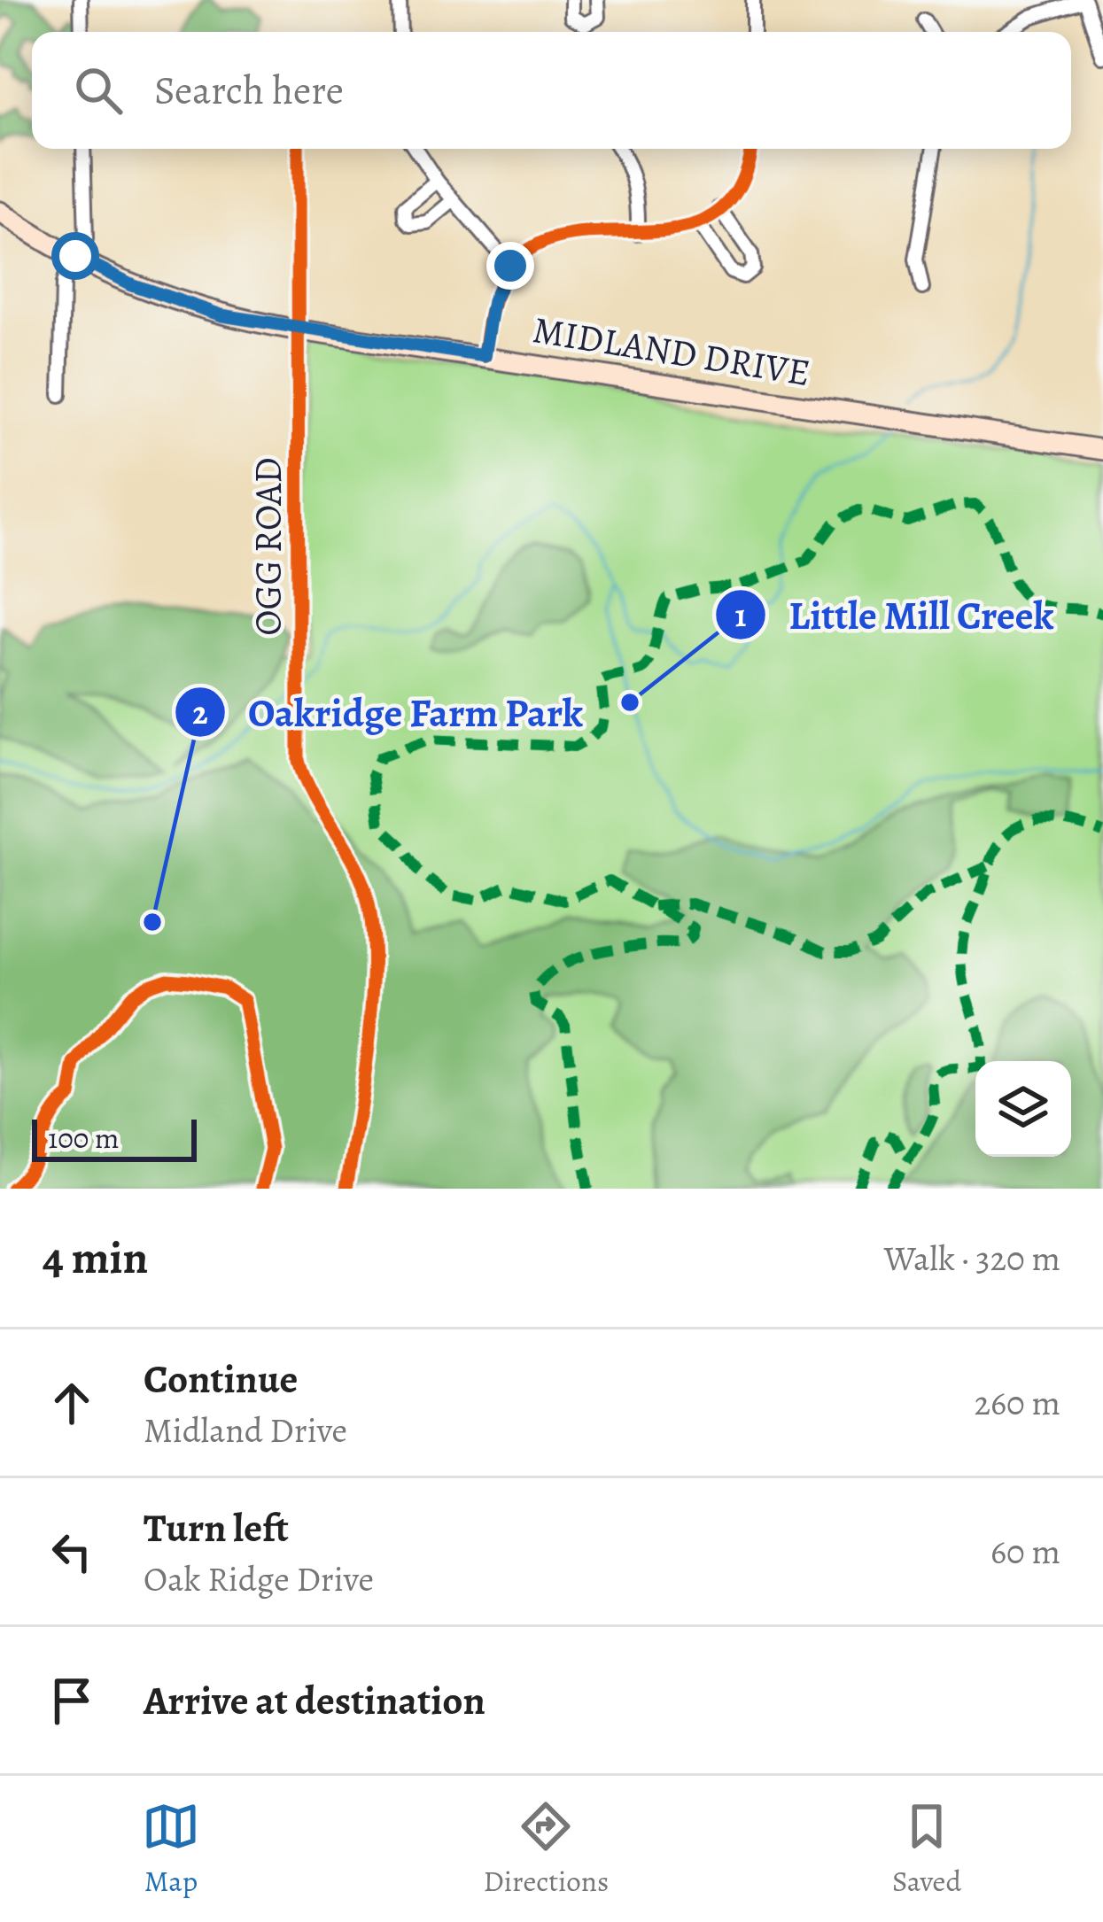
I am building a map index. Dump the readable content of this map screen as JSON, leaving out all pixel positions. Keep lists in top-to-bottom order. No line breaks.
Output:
{"streets":{"main road":["MIDLAND DRIVE"],"street":["OGG ROAD"]},"crossings":[["MIDLAND DRIVE","OGG ROAD"]],"places":["Little Mill Creek","Oakridge Farm Park"],"scale_bar":"100 m","page":{"search":"Search here","scale":"100 m","heading":["4 min","Walk · 320 m"],"list":[["Continue","Midland Drive","260 m"],["Turn left","Oak Ridge Drive","60 m"],"Arrive at destination"],"nav":["Map","Directions","Saved"]}}
